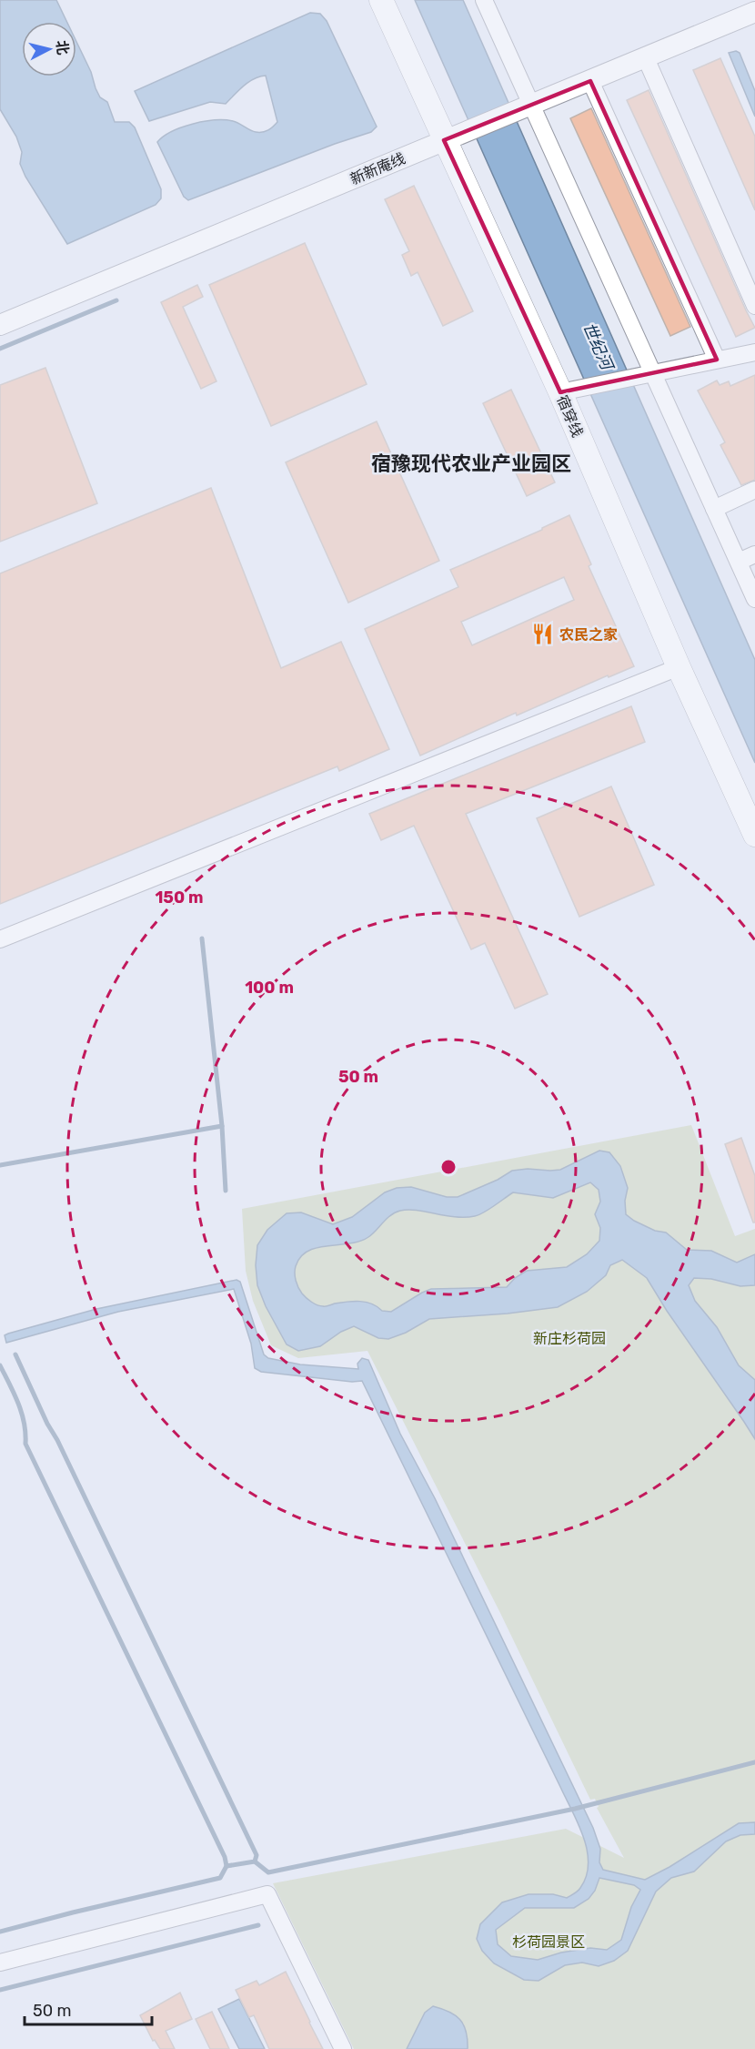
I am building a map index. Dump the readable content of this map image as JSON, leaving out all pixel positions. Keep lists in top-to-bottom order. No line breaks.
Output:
{"streets":{"main road":["宿穿线"],"street":["新新庵线"]},"crossings":[["新新庵线","宿穿线"]],"districts":["宿豫现代农业产业园区"],"water":["世纪河"],"parks":["新庄杉荷园","杉荷园景区"],"places":{"restaurant":["农民之家"]},"scale_bar":"50 m","north":"right","rings":["150 m","100 m","50 m"]}
